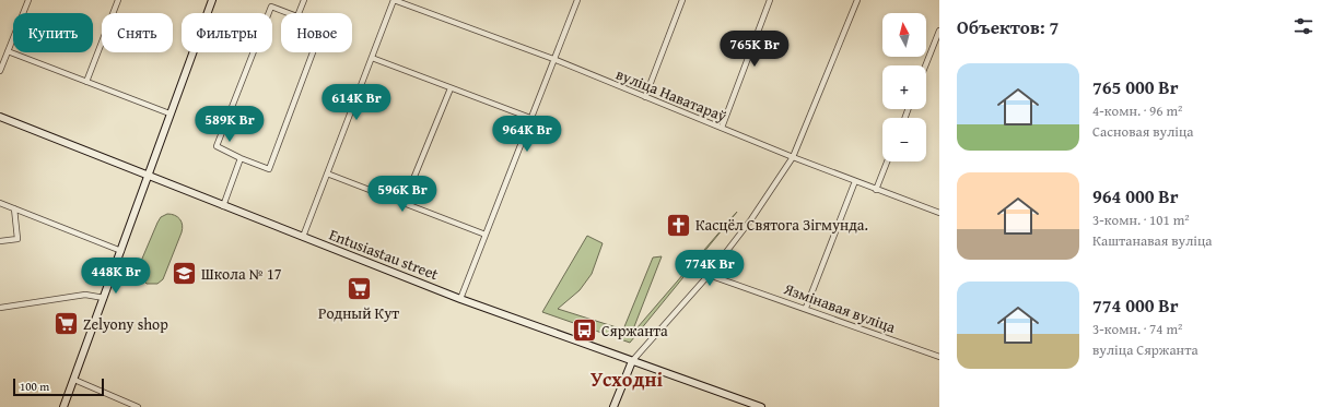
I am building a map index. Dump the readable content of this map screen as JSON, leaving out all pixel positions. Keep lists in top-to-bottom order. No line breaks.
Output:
{"streets":{"main road":["Entusiastau street"],"street":["вуліца Наватараў","Язмінавая вуліца"]},"districts":["Усходні"],"places":{"church":["Касцёл Святога Зігмунда."],"school or university":["Школа № 17"],"supermarket":["Родный Кут","Zelyony shop"],"bus stop":["Сяржанта"]},"scale_bar":"100 m","north":"top","page":{"heading":"Объектов: 7","map_buttons":["+","−"],"chip":["Купить","Снять","Фильтры","Новое"],"price":["765K Br","614K Br","589K Br","964K Br","596K Br","774K Br","448K Br"],"list":[{"name":"765 000 Br","note":"4-комн. · 96 m² · Сасновая вуліца"},{"name":"964 000 Br","note":"3-комн. · 101 m² · Каштанавая вуліца"},{"name":"774 000 Br","note":"3-комн. · 74 m² · вуліца Сяржанта"}],"scale":"100 m"}}
